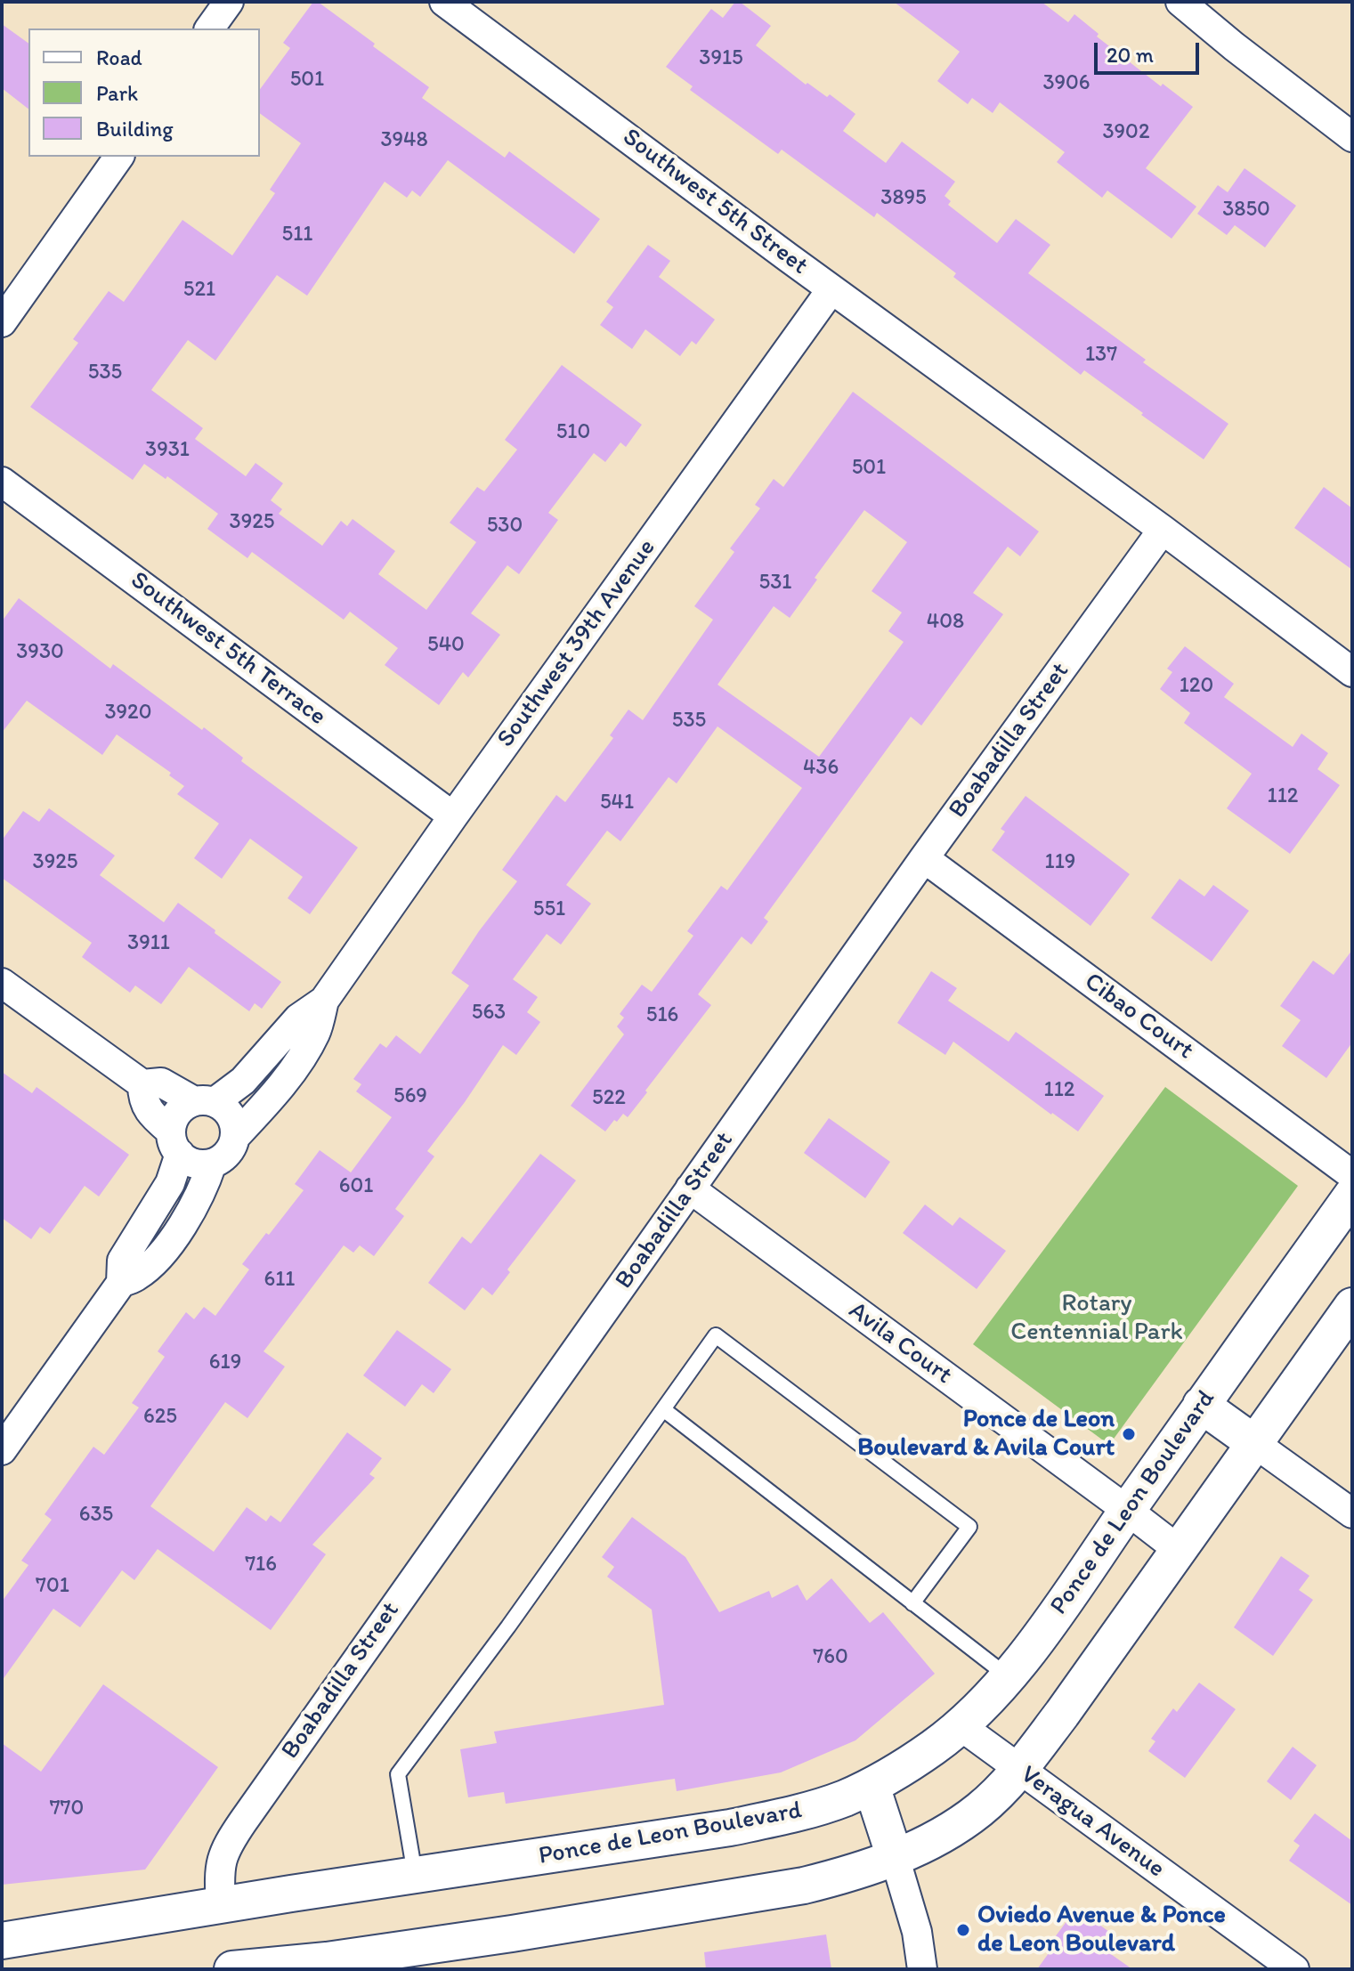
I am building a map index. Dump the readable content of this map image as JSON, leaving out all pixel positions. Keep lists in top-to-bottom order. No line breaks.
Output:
{"streets":{"street":["Southwest 5th Street","Southwest 39th Avenue","Southwest 5th Terrace","Boabadilla Street","Cibao Court","Avila Court","Ponce de Leon Boulevard","Veragua Avenue"]},"crossings":[["Southwest 5th Street","Southwest 39th Avenue"],["Southwest 5th Street","Boabadilla Street"],["Southwest 39th Avenue","Southwest 5th Terrace"],["Boabadilla Street","Cibao Court"],["Boabadilla Street","Avila Court"],["Boabadilla Street","Ponce de Leon Boulevard"],["Avila Court","Ponce de Leon Boulevard"],["Ponce de Leon Boulevard","Veragua Avenue"]],"parks":["Rotary Centennial Park"],"places":["Ponce de Leon Boulevard & Avila Court","Oviedo Avenue & Ponce de Leon Boulevard"],"house_numbers":["3915","501","3906","3902","3948","3895","3850","511","521","137","535","510","3931","501","3925","530","531","408","540","3930","120","3920","535","436","112","541","3925","119","551","3911","563","516","112","569","522","601","611","619","625","635","716","701","760","770"],"legend":["Road","Park","Building"],"scale_bar":"20 m"}
